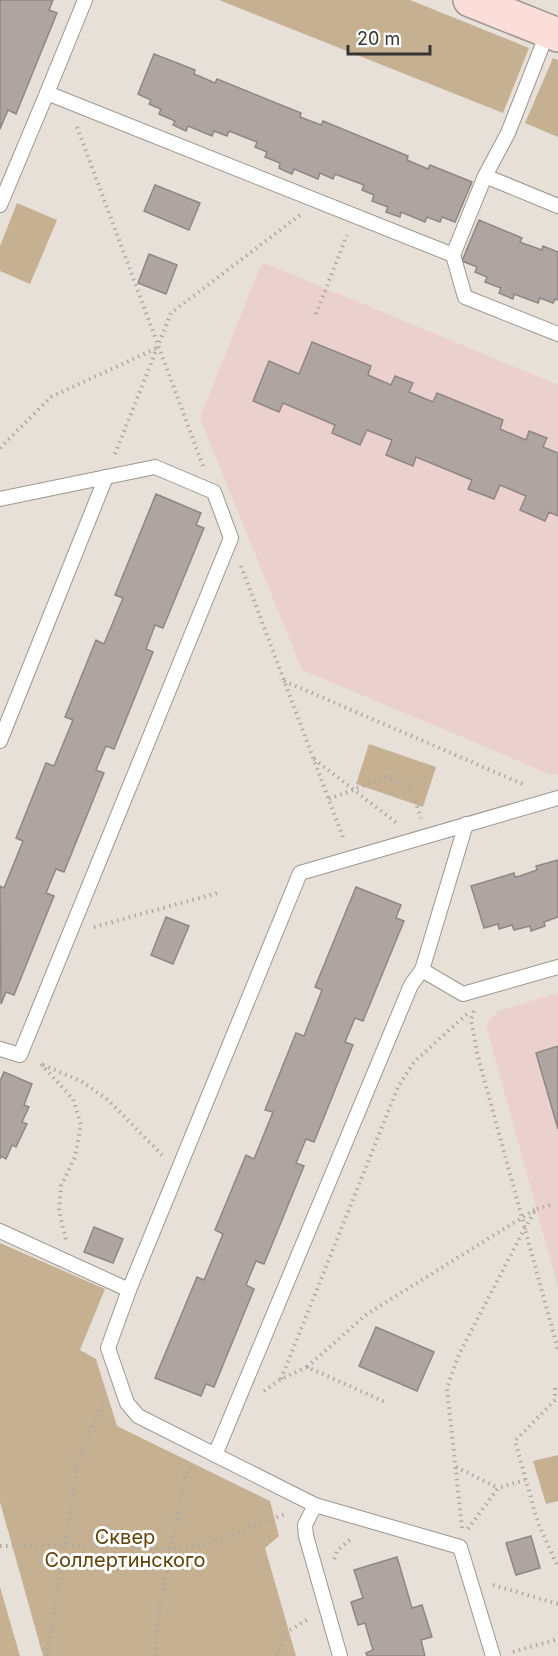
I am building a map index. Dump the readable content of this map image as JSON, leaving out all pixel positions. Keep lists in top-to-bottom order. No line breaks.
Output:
{"parks":["Сквер Соллертинского"],"scale_bar":"20 m"}
